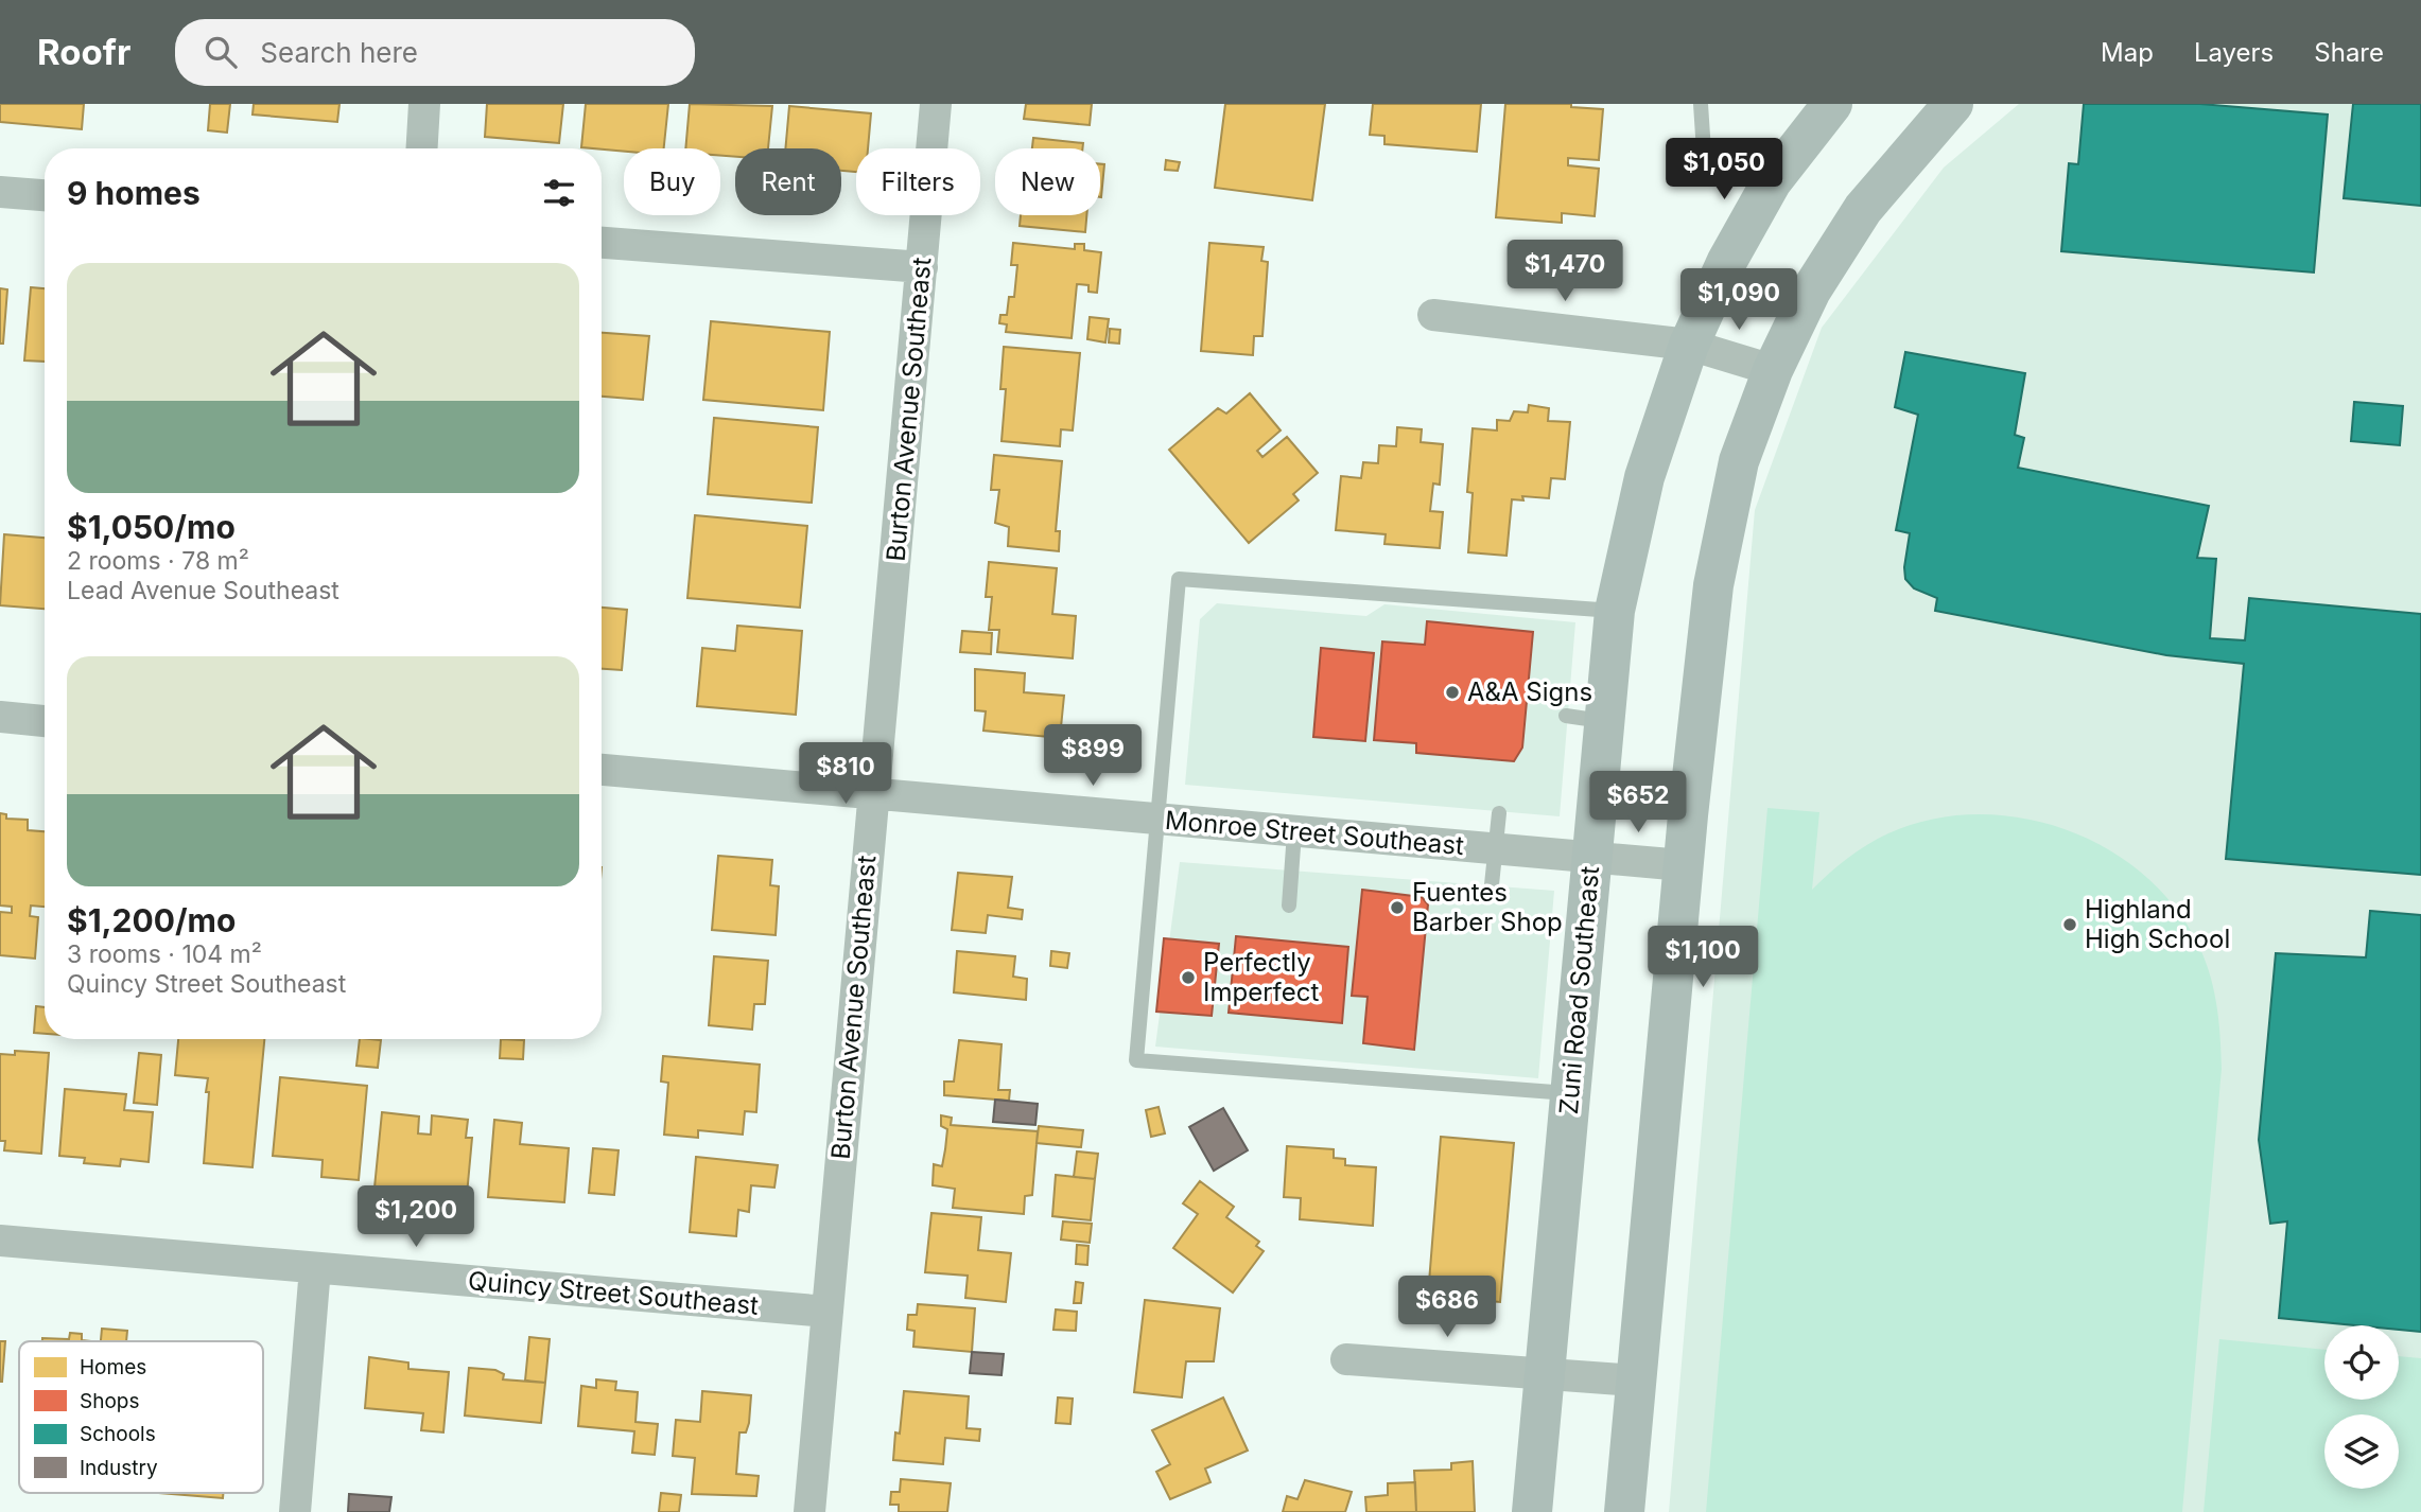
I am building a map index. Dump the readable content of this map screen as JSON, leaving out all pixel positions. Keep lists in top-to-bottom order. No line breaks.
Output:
{"streets":{"main road":["Zuni Road Southeast"],"street":["Burton Avenue Southeast","Monroe Street Southeast","Quincy Street Southeast"]},"crossings":[["Burton Avenue Southeast","Monroe Street Southeast"],["Burton Avenue Southeast","Quincy Street Southeast"],["Monroe Street Southeast","Zuni Road Southeast"]],"places":["A&A Signs","Fuentes Barber Shop","Highland High School","Perfectly Imperfect"],"legend":["Homes","Shops","Schools","Industry"],"page":{"header":"Roofr","search":"Search here","nav":["Map","Layers","Share"],"price":["$1,050","$1,470","$1,090","$899","$810","$652","$1,100","$1,200","$686"],"chip":["Buy","Rent","Filters","New"],"heading":"9 homes","list":[{"name":"$1,050/mo","note":"2 rooms · 78 m² · Lead Avenue Southeast"},{"name":"$1,200/mo","note":"3 rooms · 104 m² · Quincy Street Southeast"}]}}
